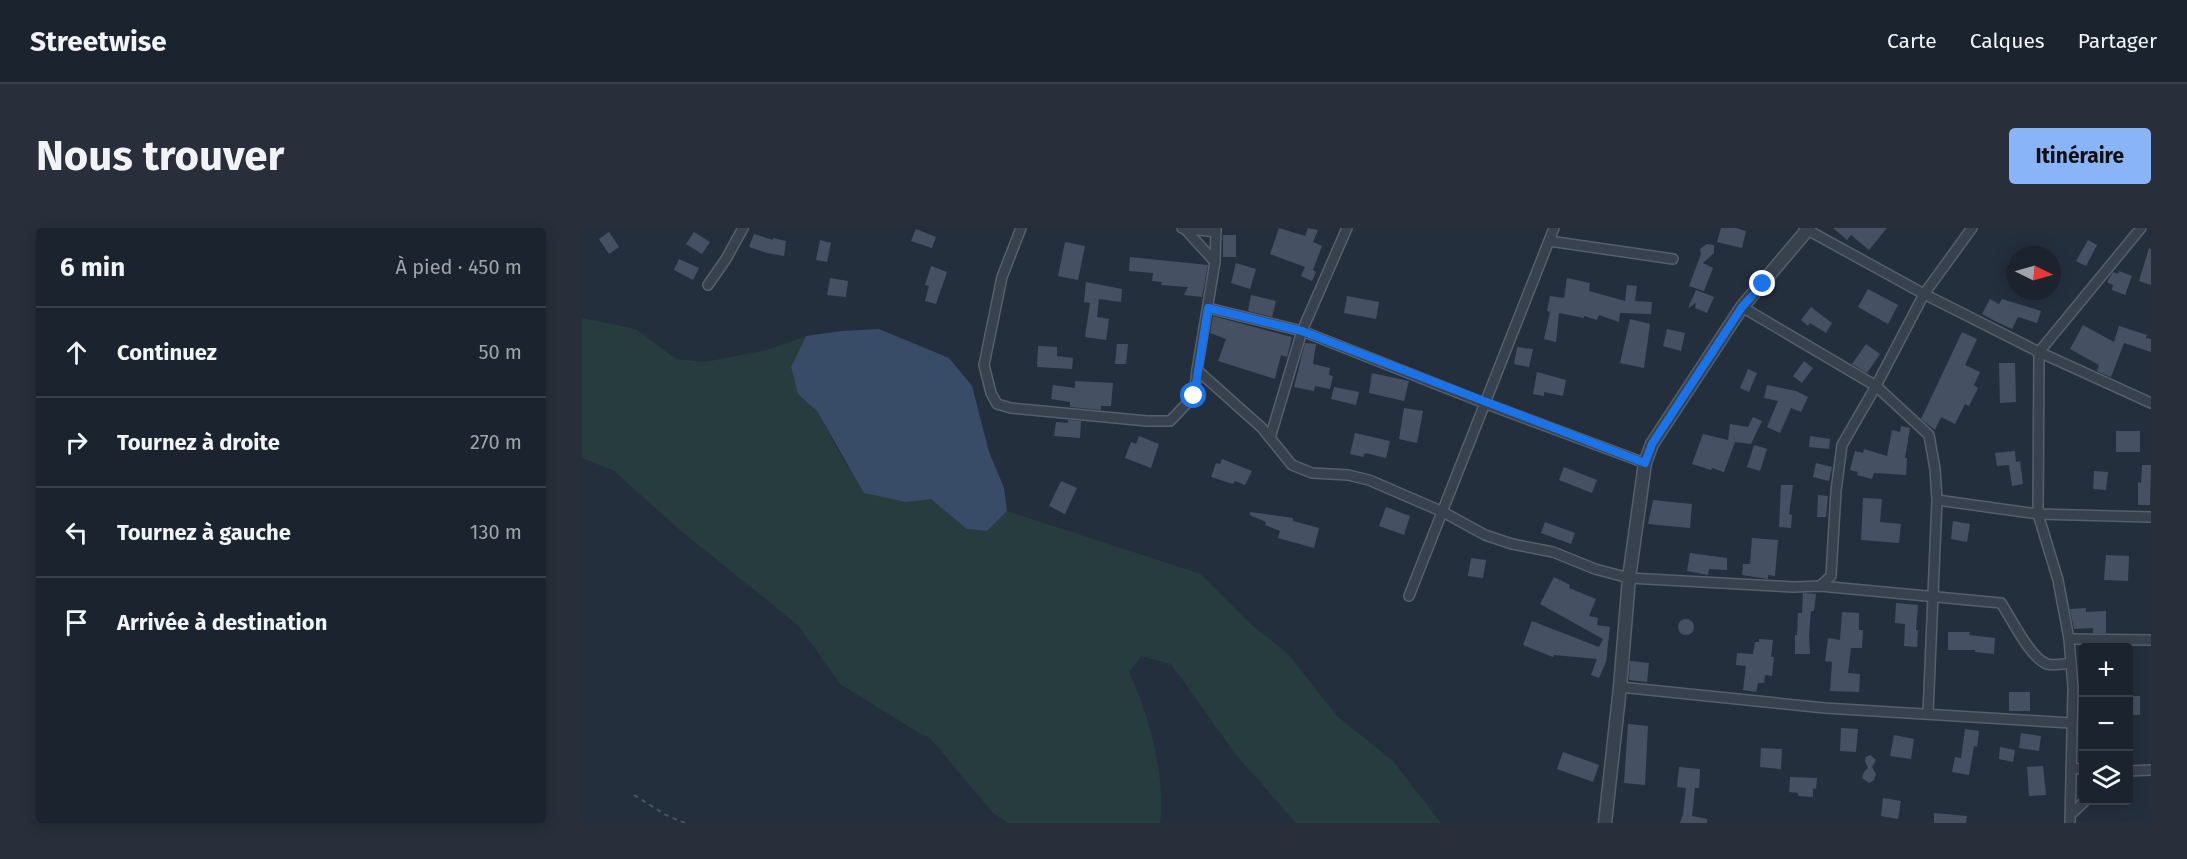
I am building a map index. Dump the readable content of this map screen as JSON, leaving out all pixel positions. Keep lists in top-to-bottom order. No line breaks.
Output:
{"north":"right","page":{"header":"Streetwise","nav":["Carte","Calques","Partager"],"buttons":"Itinéraire","title":"Nous trouver","heading":["6 min","À pied · 450 m"],"list":[["Continuez","50 m"],["Tournez à droite","270 m"],["Tournez à gauche","130 m"],"Arrivée à destination"],"map_buttons":["+","−"]}}
